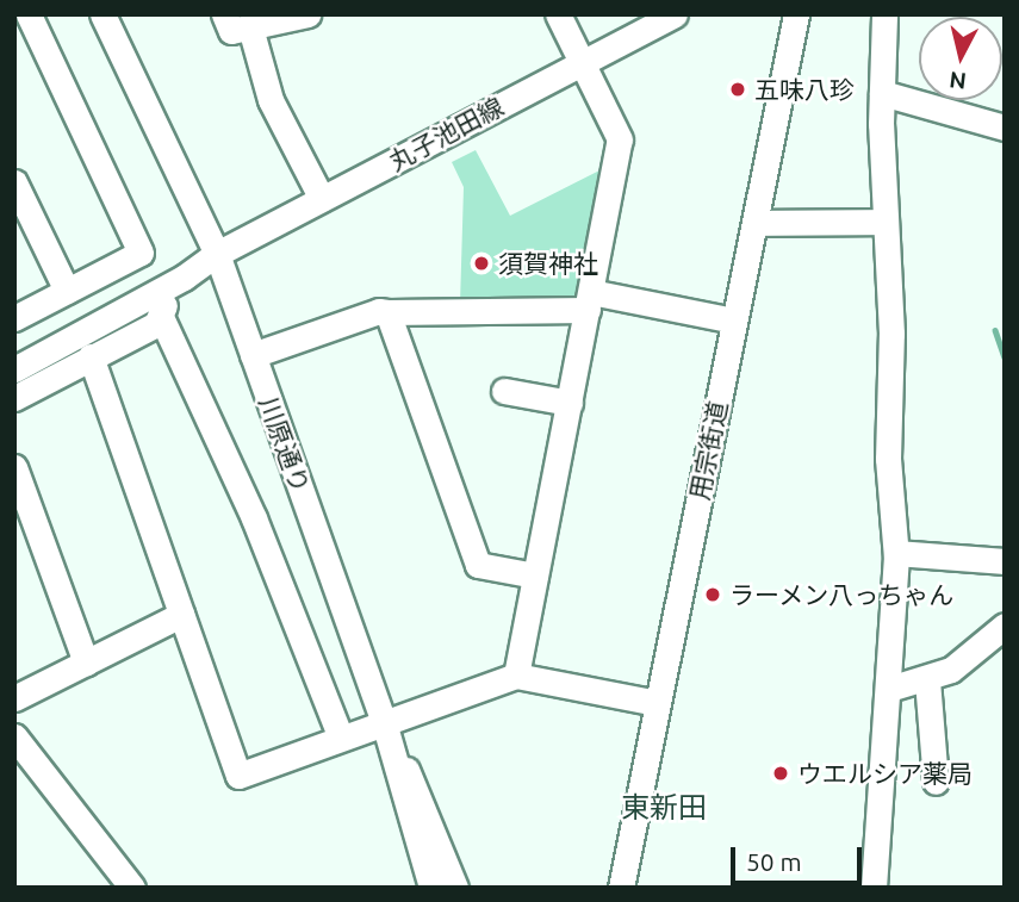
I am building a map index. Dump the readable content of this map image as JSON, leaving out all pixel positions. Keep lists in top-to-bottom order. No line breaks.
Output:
{"streets":{"street":["丸子池田線","川原通り","用宗街道"]},"crossings":[["丸子池田線","川原通り"]],"districts":["東新田"],"places":["五味八珍","須賀神社","ラーメン八っちゃん","ウエルシア薬局"],"scale_bar":"50 m","north":"bottom"}
